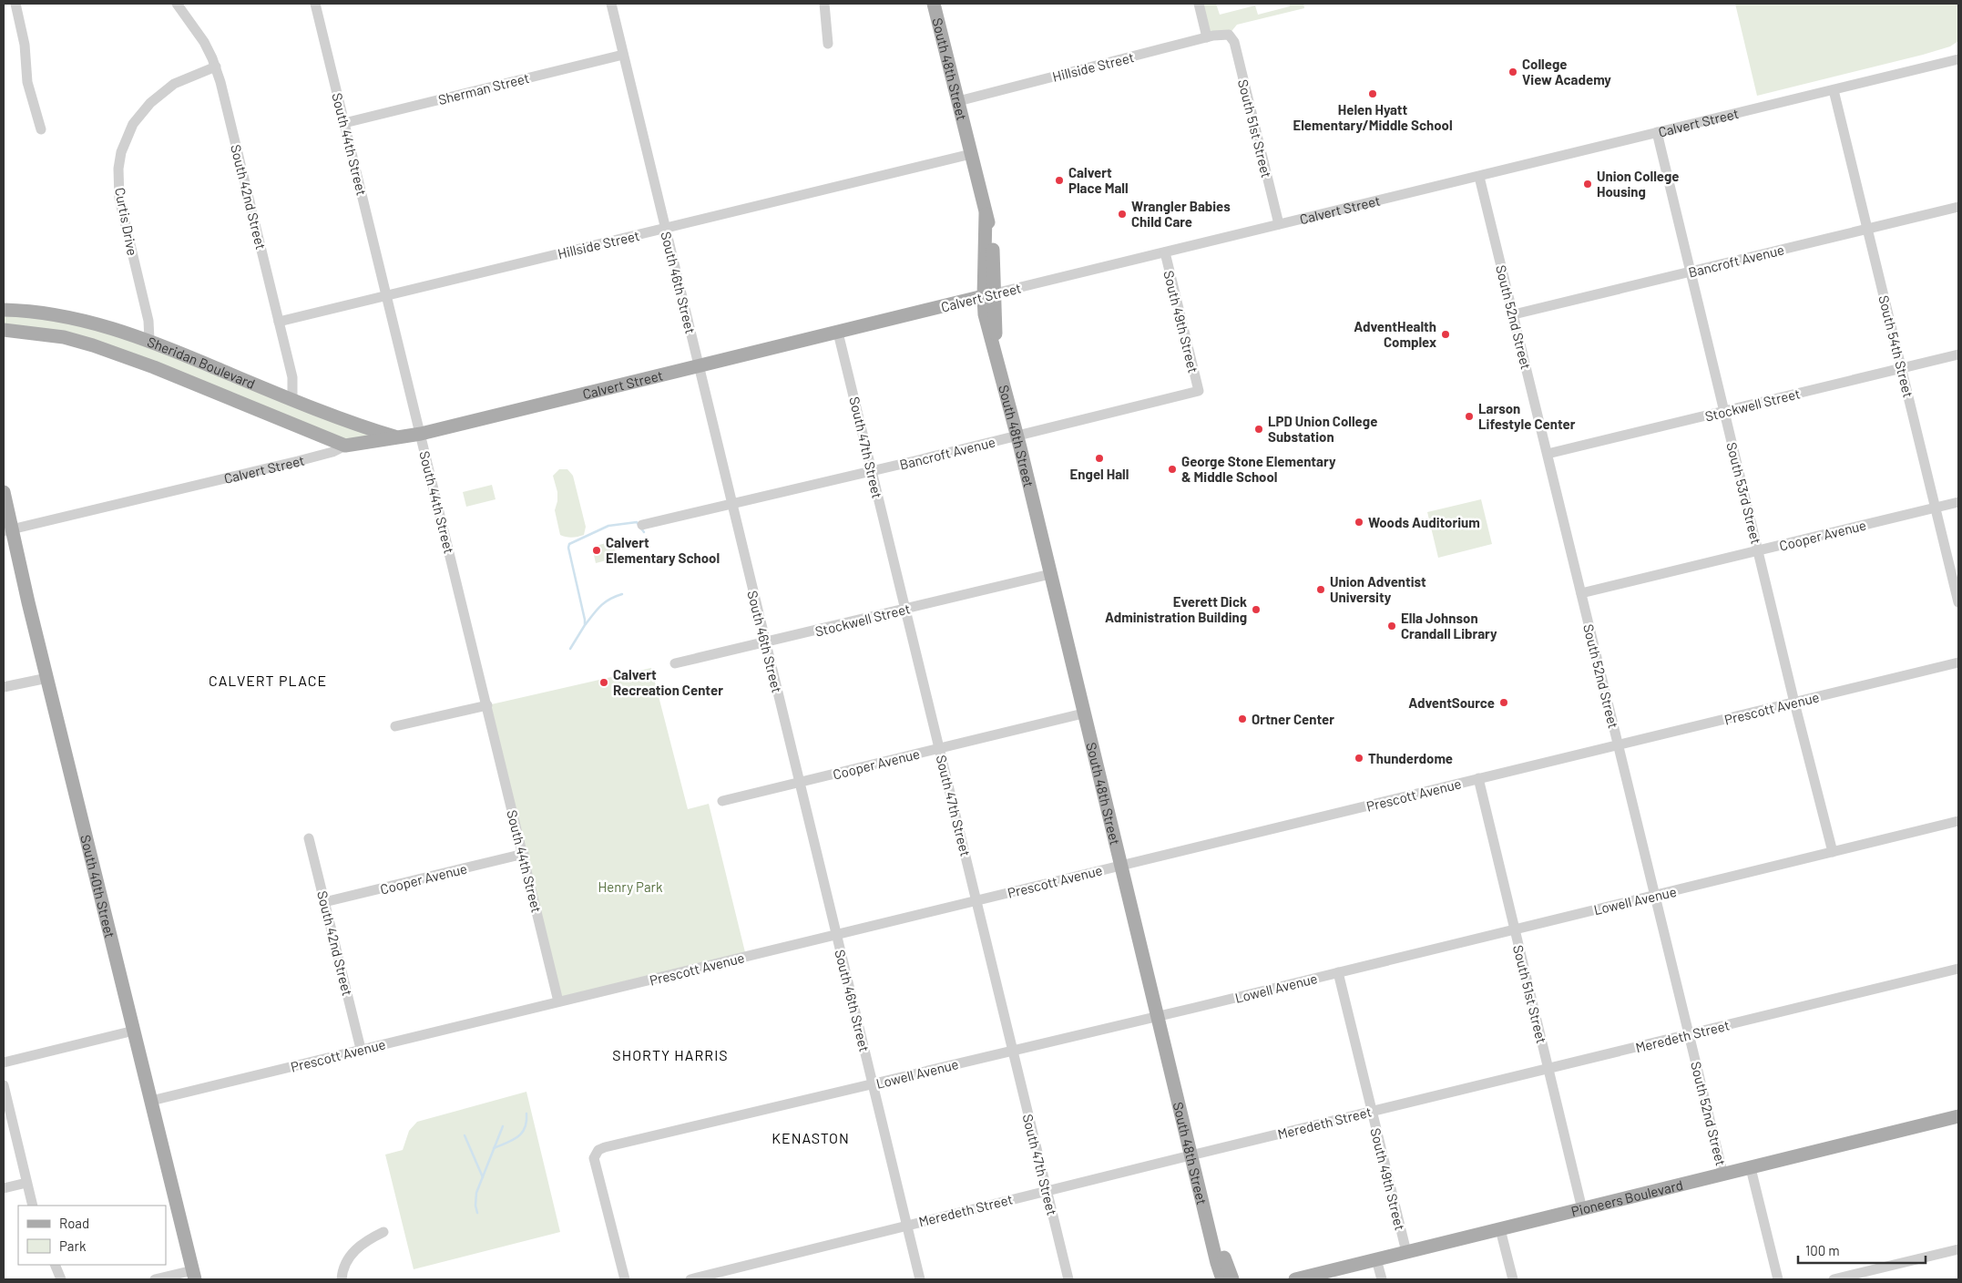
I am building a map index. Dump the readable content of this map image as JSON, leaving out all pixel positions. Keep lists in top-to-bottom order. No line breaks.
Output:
{"streets":{"main road":["South 48th Street","Calvert Street","Sheridan Boulevard","South 40th Street","Pioneers Boulevard"],"street":["Hillside Street","Sherman Street","South 51st Street","South 44th Street","South 42nd Street","Curtis Drive","Bancroft Avenue","South 46th Street","South 52nd Street","South 49th Street","South 54th Street","Stockwell Street","South 47th Street","South 53rd Street","Cooper Avenue","Prescott Avenue","Lowell Avenue","Meredeth Street"]},"crossings":[["Hillside Street","South 48th Street"],["Hillside Street","South 51st Street"],["Hillside Street","South 44th Street"],["Hillside Street","South 42nd Street"],["Hillside Street","South 46th Street"],["South 48th Street","Calvert Street"],["South 48th Street","Bancroft Avenue"],["South 48th Street","Stockwell Street"],["South 48th Street","Cooper Avenue"],["South 48th Street","Prescott Avenue"],["South 48th Street","Lowell Avenue"],["South 48th Street","Meredeth Street"],["Sherman Street","South 44th Street"],["Sherman Street","South 46th Street"],["Calvert Street","South 51st Street"],["Calvert Street","South 44th Street"],["Calvert Street","South 46th Street"],["Calvert Street","South 52nd Street"],["Calvert Street","South 49th Street"],["Calvert Street","South 54th Street"],["Calvert Street","Sheridan Boulevard"],["Calvert Street","South 47th Street"],["Calvert Street","South 53rd Street"],["Calvert Street","South 40th Street"],["South 51st Street","Prescott Avenue"],["South 51st Street","Lowell Avenue"],["South 51st Street","Meredeth Street"],["South 51st Street","Pioneers Boulevard"],["South 44th Street","Cooper Avenue"],["South 44th Street","Prescott Avenue"],["South 42nd Street","Curtis Drive"],["South 42nd Street","Sheridan Boulevard"],["South 42nd Street","Cooper Avenue"],["South 42nd Street","Prescott Avenue"],["Curtis Drive","Sheridan Boulevard"],["Bancroft Avenue","South 46th Street"],["Bancroft Avenue","South 52nd Street"],["Bancroft Avenue","South 49th Street"],["Bancroft Avenue","South 54th Street"],["Bancroft Avenue","South 47th Street"],["Bancroft Avenue","South 53rd Street"],["South 46th Street","Stockwell Street"],["South 46th Street","Cooper Avenue"],["South 46th Street","Prescott Avenue"],["South 46th Street","Lowell Avenue"],["South 46th Street","Meredeth Street"],["South 52nd Street","Stockwell Street"],["South 52nd Street","Cooper Avenue"],["South 52nd Street","Prescott Avenue"],["South 52nd Street","Lowell Avenue"],["South 52nd Street","Meredeth Street"],["South 52nd Street","Pioneers Boulevard"],["South 49th Street","Lowell Avenue"],["South 49th Street","Meredeth Street"],["South 49th Street","Pioneers Boulevard"],["South 54th Street","Stockwell Street"],["South 54th Street","Cooper Avenue"],["Stockwell Street","South 47th Street"],["Stockwell Street","South 53rd Street"],["South 47th Street","Cooper Avenue"],["South 47th Street","Prescott Avenue"],["South 47th Street","Lowell Avenue"],["South 47th Street","Meredeth Street"],["South 53rd Street","Cooper Avenue"],["South 53rd Street","Prescott Avenue"],["South 53rd Street","Lowell Avenue"],["Prescott Avenue","South 40th Street"]],"districts":["CALVERT PLACE","SHORTY HARRIS","KENASTON"],"parks":["Henry Park"],"places":["College View Academy","Helen Hyatt Elementary/Middle School","Calvert Place Mall","Union College Housing","Wrangler Babies Child Care","AdventHealth Complex","Larson Lifestyle Center","LPD Union College Substation","Engel Hall","George Stone Elementary & Middle School","Woods Auditorium","Calvert Elementary School","Union Adventist University","Everett Dick Administration Building","Ella Johnson Crandall Library","Calvert Recreation Center","AdventSource","Ortner Center","Thunderdome"],"legend":["Road","Park"],"scale_bar":"100 m"}
